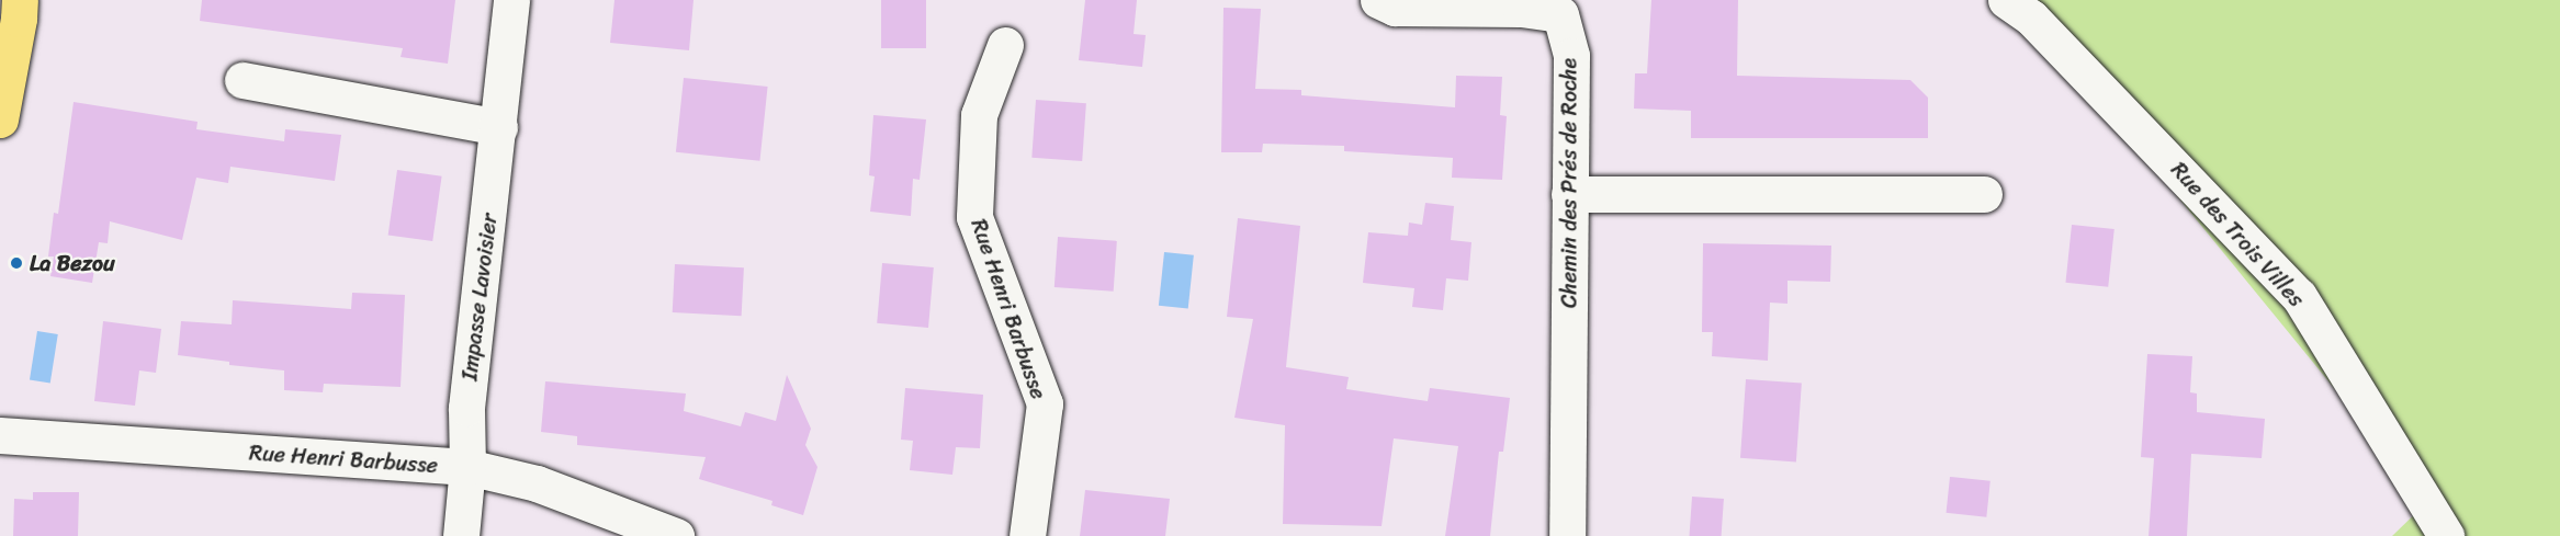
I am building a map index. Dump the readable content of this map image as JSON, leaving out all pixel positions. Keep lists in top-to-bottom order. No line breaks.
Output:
{"streets":{"street":["Chemin des Prés de Roche","Rue des Trois Villes","Impasse Lavoisier","Rue Henri Barbusse"]},"crossings":[["Impasse Lavoisier","Rue Henri Barbusse"]],"places":["La Bezou"]}
